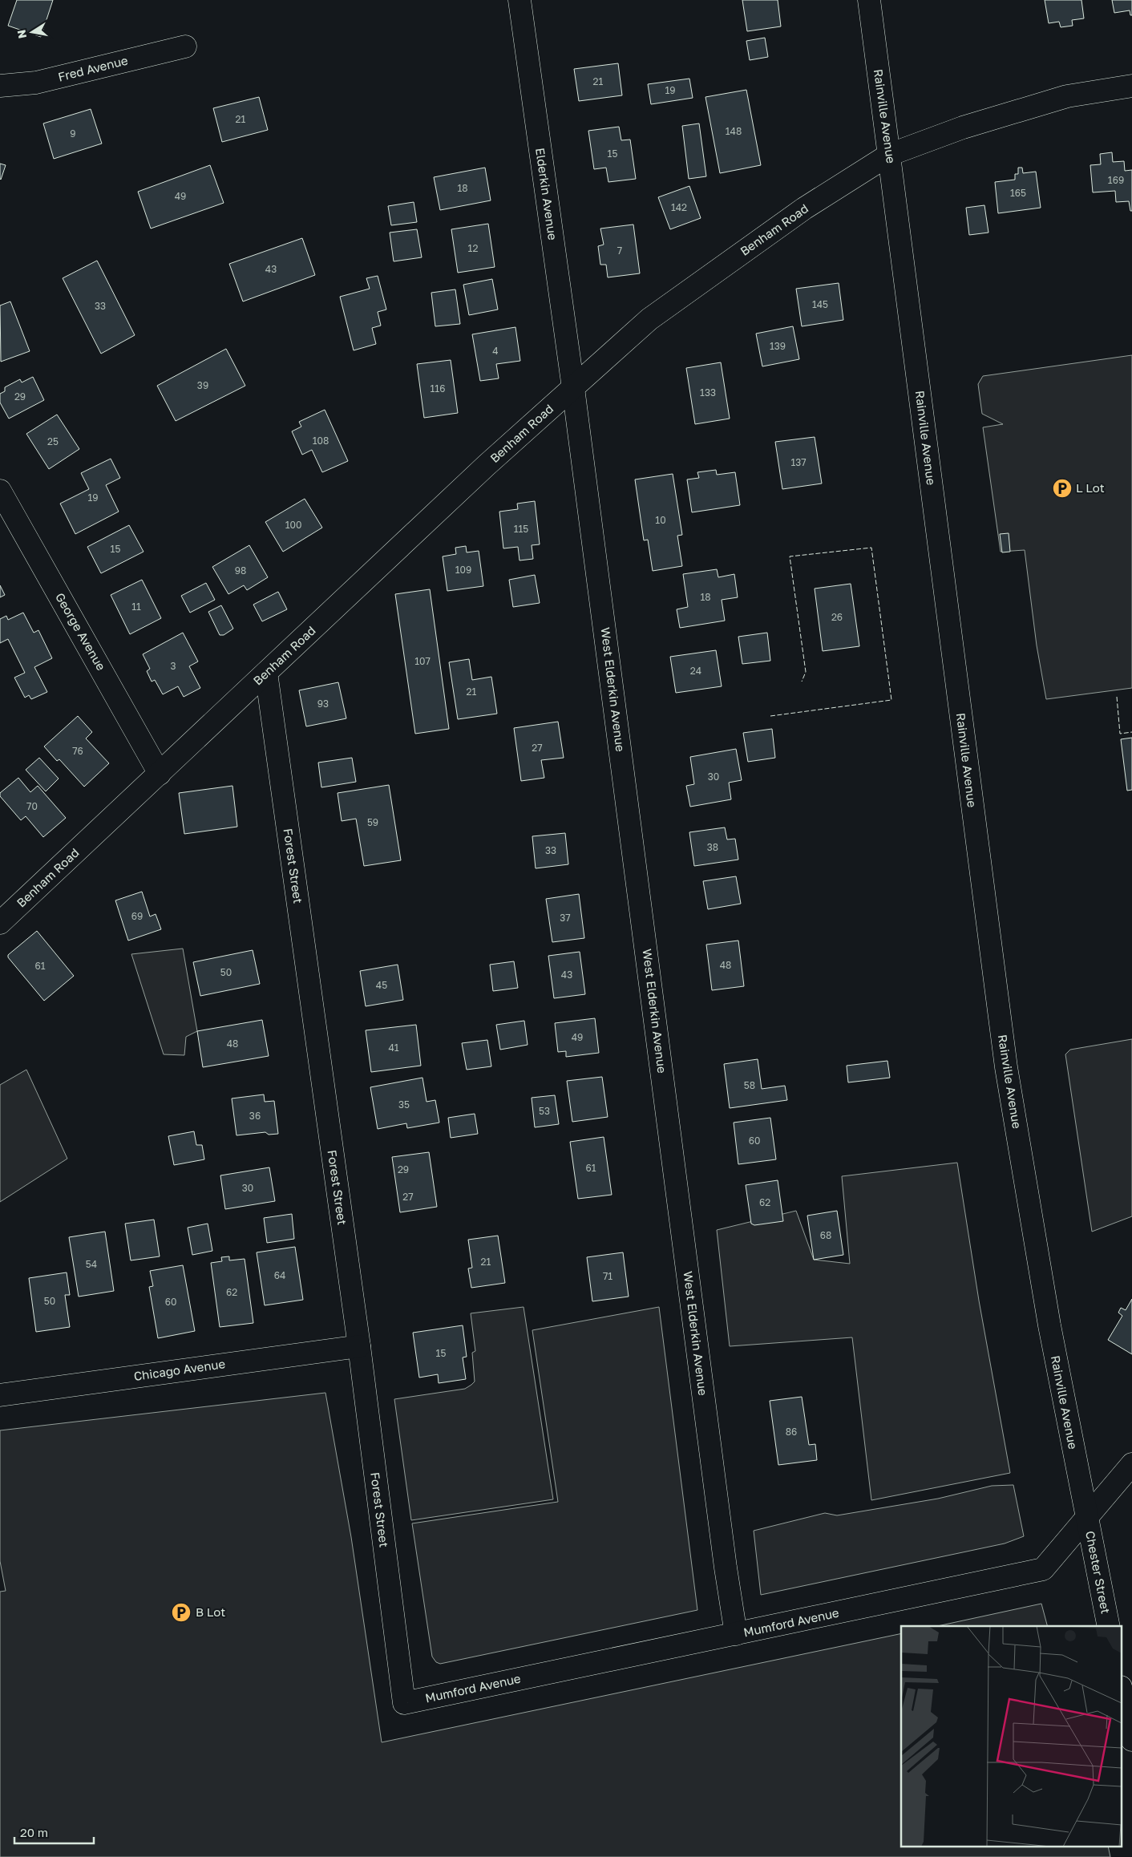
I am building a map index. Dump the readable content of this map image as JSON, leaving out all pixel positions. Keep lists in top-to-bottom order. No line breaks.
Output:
{"streets":{"street":["Fred Avenue","Rainville Avenue","Elderkin Avenue","Benham Road","George Avenue","West Elderkin Avenue","Forest Street","Chicago Avenue","Chester Street","Mumford Avenue"]},"crossings":[["Rainville Avenue","Benham Road"],["Rainville Avenue","Chester Street"],["Rainville Avenue","Mumford Avenue"],["Elderkin Avenue","Benham Road"],["Elderkin Avenue","West Elderkin Avenue"],["Benham Road","George Avenue"],["Benham Road","West Elderkin Avenue"],["Benham Road","Forest Street"],["West Elderkin Avenue","Mumford Avenue"],["Forest Street","Chicago Avenue"],["Forest Street","Mumford Avenue"],["Chester Street","Mumford Avenue"]],"places":{"parking":["L Lot","B Lot"]},"house_numbers":["21","19","21","148","9","15","169","18","165","49","142","12","7","43","145","33","139","4","39","116","133","29","108","25","137","19","10","100","115","15","109","98","18","11","26","107","3","24","21","93","27","76","30","70","59","38","33","69","37","48","61","50","43","45","49","48","41","58","35","53","36","60","61","29","30","27","62","68","21","54","64","71","62","50","60","15","86"],"scale_bar":"20 m","north":"left"}
